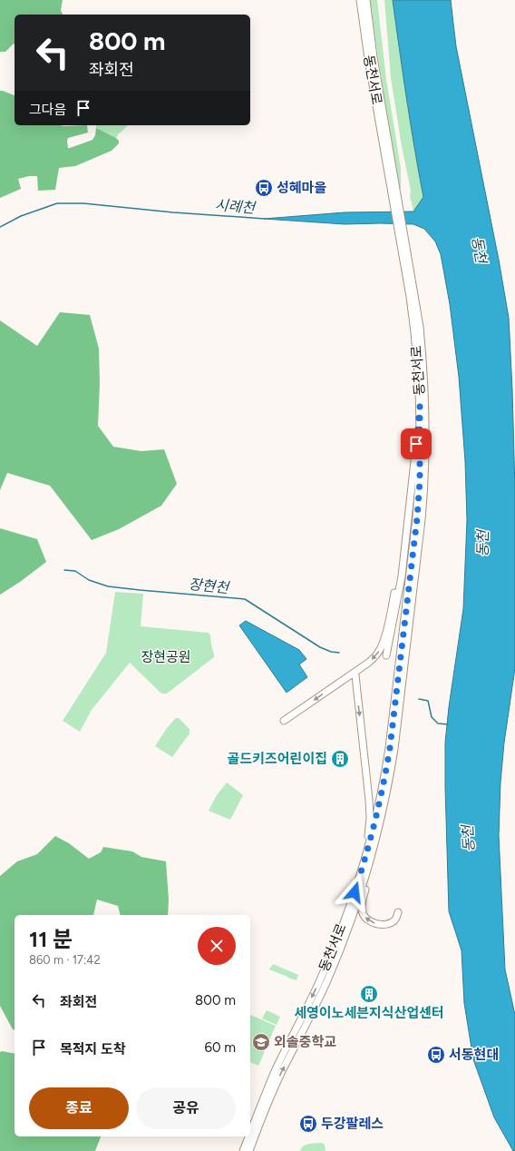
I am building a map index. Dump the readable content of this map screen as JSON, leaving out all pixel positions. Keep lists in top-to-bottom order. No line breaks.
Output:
{"streets":{"main road":["동천서로"]},"water":["시례천","동천","장현천"],"parks":["장현공원"],"places":{"bus stop":["성혜마을","서동현대","두강팔레스"],"building":["골드키즈어린이집","세영이노세븐지식산업센터"],"school or university":["외솔중학교"]},"page":{"turn":["800 m","좌회전"],"then":"그다음","heading":["11 분","860 m · 17:42"],"list":[{"name":"좌회전","value":"800 m"},{"name":"목적지 도착","value":"60 m"}],"buttons":["종료","공유"]}}
